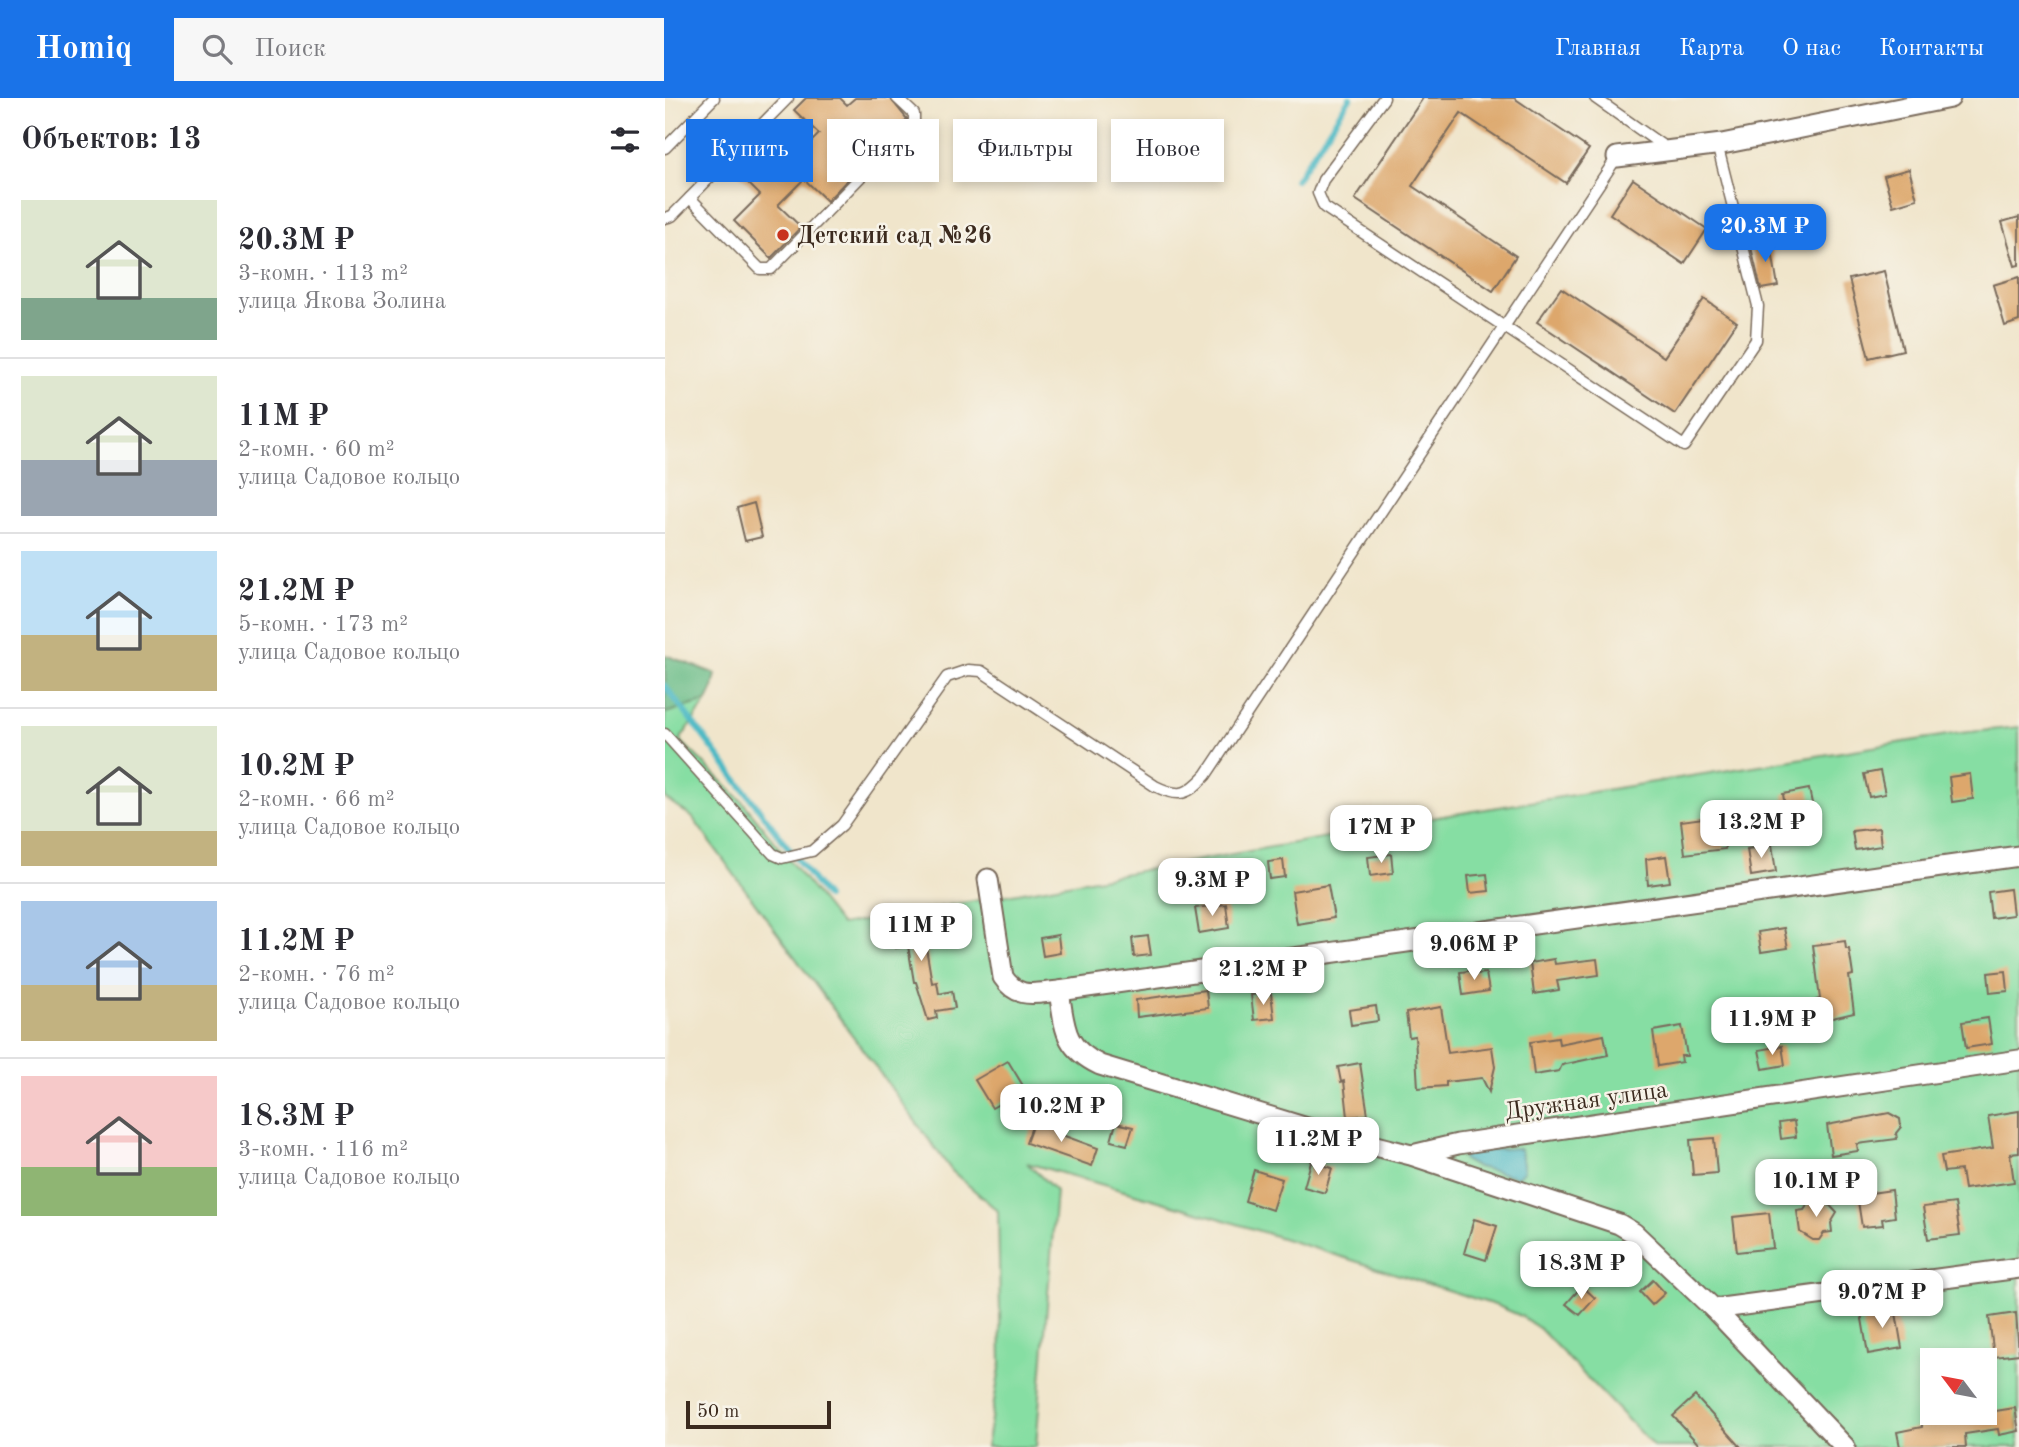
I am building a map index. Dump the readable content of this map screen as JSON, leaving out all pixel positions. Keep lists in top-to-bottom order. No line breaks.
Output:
{"streets":{"street":["Дружная улица"]},"places":["Детский сад №26"],"scale_bar":"50 m","north":"top left","page":{"header":"Homiq","search":"Поиск","nav":["Главная","Карта","О нас","Контакты"],"heading":"Объектов: 13","chip":["Купить","Снять","Фильтры","Новое"],"list":[{"name":"20.3M ₽","note":"3-комн. · 113 m² · улица Якова Золина"},{"name":"11M ₽","note":"2-комн. · 60 m² · улица Садовое кольцо"},{"name":"21.2M ₽","note":"5-комн. · 173 m² · улица Садовое кольцо"},{"name":"10.2M ₽","note":"2-комн. · 66 m² · улица Садовое кольцо"},{"name":"11.2M ₽","note":"2-комн. · 76 m² · улица Садовое кольцо"},{"name":"18.3M ₽","note":"3-комн. · 116 m² · улица Садовое кольцо"}],"price":["20.3M ₽","13.2M ₽","17M ₽","9.3M ₽","11M ₽","9.06M ₽","21.2M ₽","11.9M ₽","10.2M ₽","11.2M ₽","10.1M ₽","18.3M ₽","9.07M ₽"],"scale":"50 m"}}
